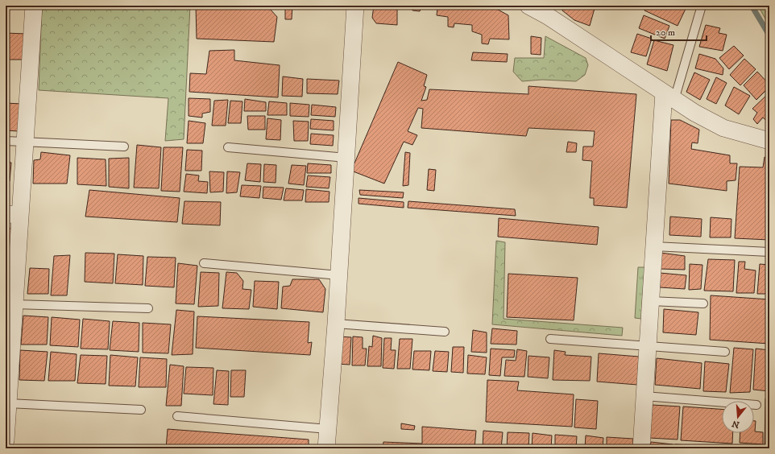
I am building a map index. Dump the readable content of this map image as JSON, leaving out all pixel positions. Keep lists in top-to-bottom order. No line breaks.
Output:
{"scale_bar":"20 m","north":"bottom"}
